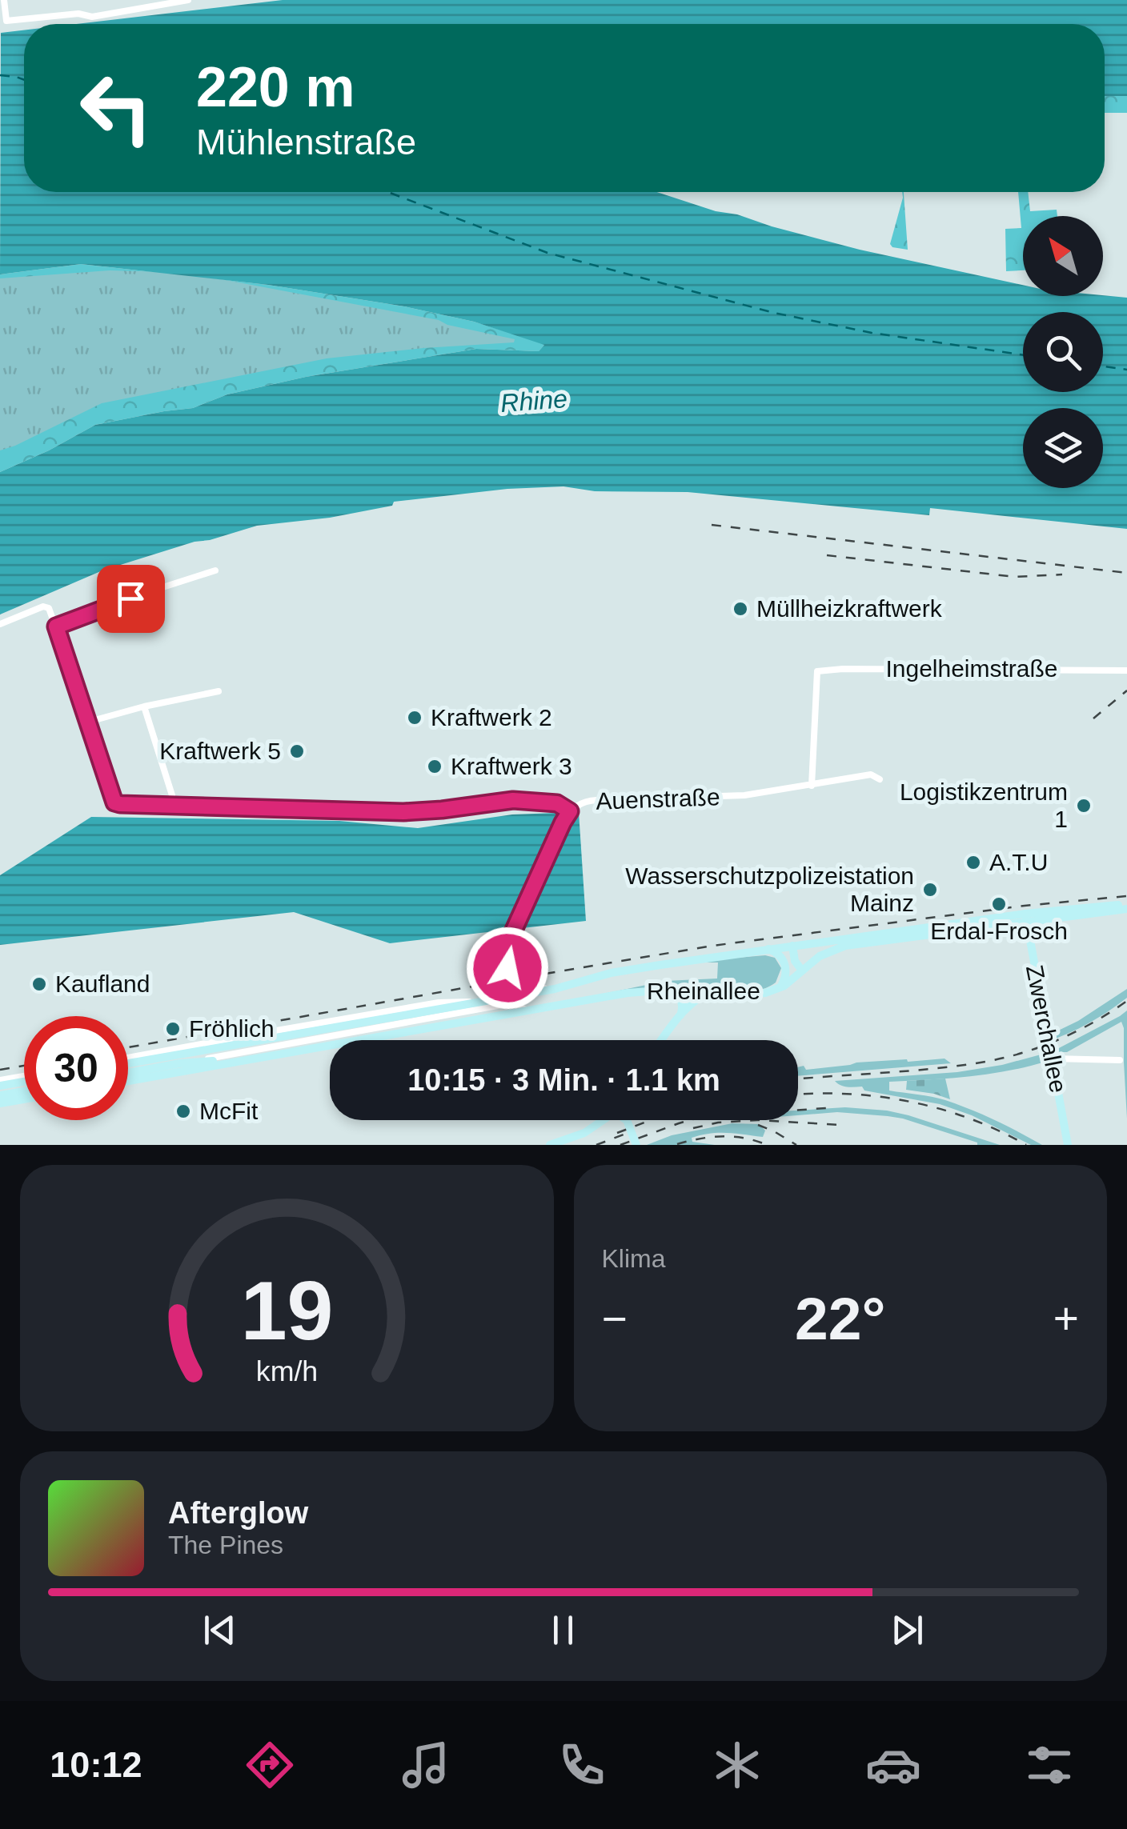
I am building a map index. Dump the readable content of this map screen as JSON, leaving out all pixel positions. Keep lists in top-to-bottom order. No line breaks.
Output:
{"streets":{"main road":["Rheinallee","Zwerchallee"],"street":["Ingelheimstraße","Auenstraße"]},"crossings":[["Ingelheimstraße","Auenstraße"],["Auenstraße","Rheinallee"],["Rheinallee","Zwerchallee"]],"water":["Rhine"],"places":["Müllheizkraftwerk","Kraftwerk 2","Kraftwerk 5","Kraftwerk 3","Logistikzentrum 1","A.T.U","Wasserschutzpolizeistation Mainz","Erdal-Frosch","Kaufland","Fröhlich","McFit"],"north":"top left","page":{"turn":["220 m","Mühlenstraße"],"limit":"30","trip":"10:15 · 3 Min. · 1.1 km","tile":"Klima","heat":["−","22°","+"],"song":["Afterglow","The Pines"],"tabs":"10:12","gauge":["19","km/h"]}}
